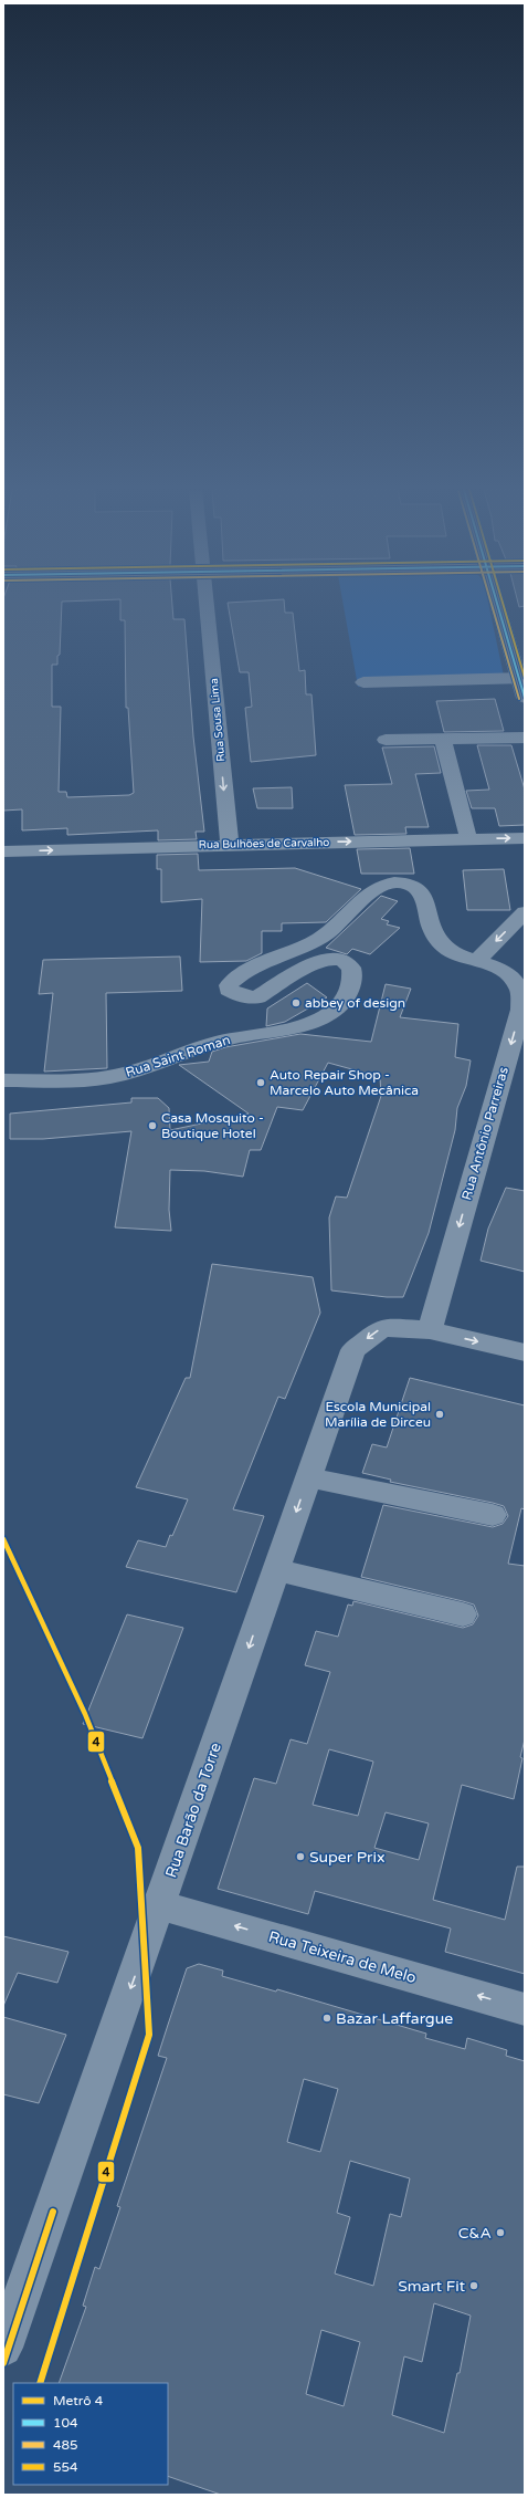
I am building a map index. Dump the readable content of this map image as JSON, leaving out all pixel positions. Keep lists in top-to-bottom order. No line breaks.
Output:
{"streets":{"street":["Rua Sousa Lima","Rua Bulhões de Carvalho","Rua Saint Roman","Rua Antônio Parreiras","Rua Barão da Torre","Rua Teixeira de Melo"]},"crossings":[["Rua Sousa Lima","Rua Bulhões de Carvalho"],["Rua Saint Roman","Rua Antônio Parreiras"],["Rua Antônio Parreiras","Rua Barão da Torre"],["Rua Barão da Torre","Rua Teixeira de Melo"]],"one_way":["Rua Sousa Lima","Rua Antônio Parreiras","Rua Barão da Torre","Rua Teixeira de Melo"],"places":["abbey of design","Auto Repair Shop - Marcelo Auto Mecânica","Casa Mosquito - Boutique Hotel","Escola Municipal Marília de Dirceu","Super Prix","Bazar Laffargue","C&A","Smart Fit"],"lines":["transit line 104","transit line 485","transit line 554","metro line 4"],"legend":["Metrô 4","104","485","554"]}
